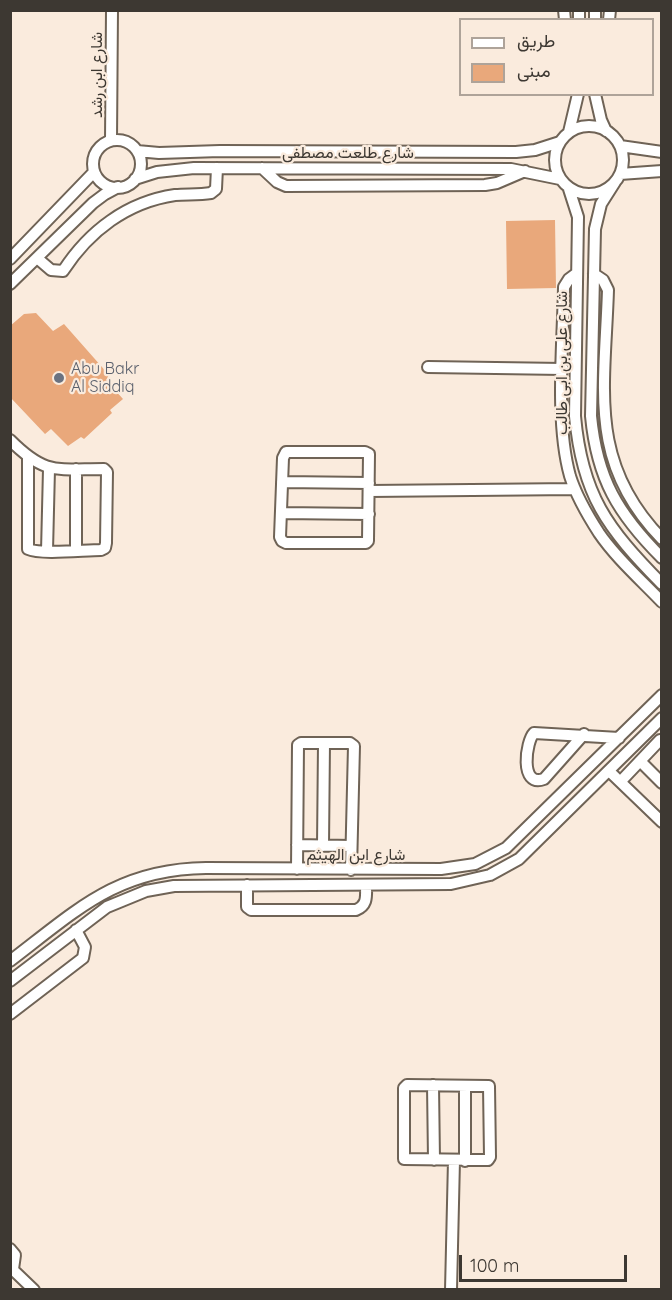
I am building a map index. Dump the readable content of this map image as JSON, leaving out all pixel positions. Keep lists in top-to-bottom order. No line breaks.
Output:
{"streets":{"street":["شارع ابن رشد","شارع طلعت مصطفى","شارع على بن ابى طالب","شارع ابن الهيثم"]},"crossings":[["شارع ابن رشد","شارع طلعت مصطفى"],["شارع طلعت مصطفى","شارع على بن ابى طالب"]],"places":["Abu Bakr Al Siddiq"],"legend":["طريق","مبنى"],"scale_bar":"100 m"}
